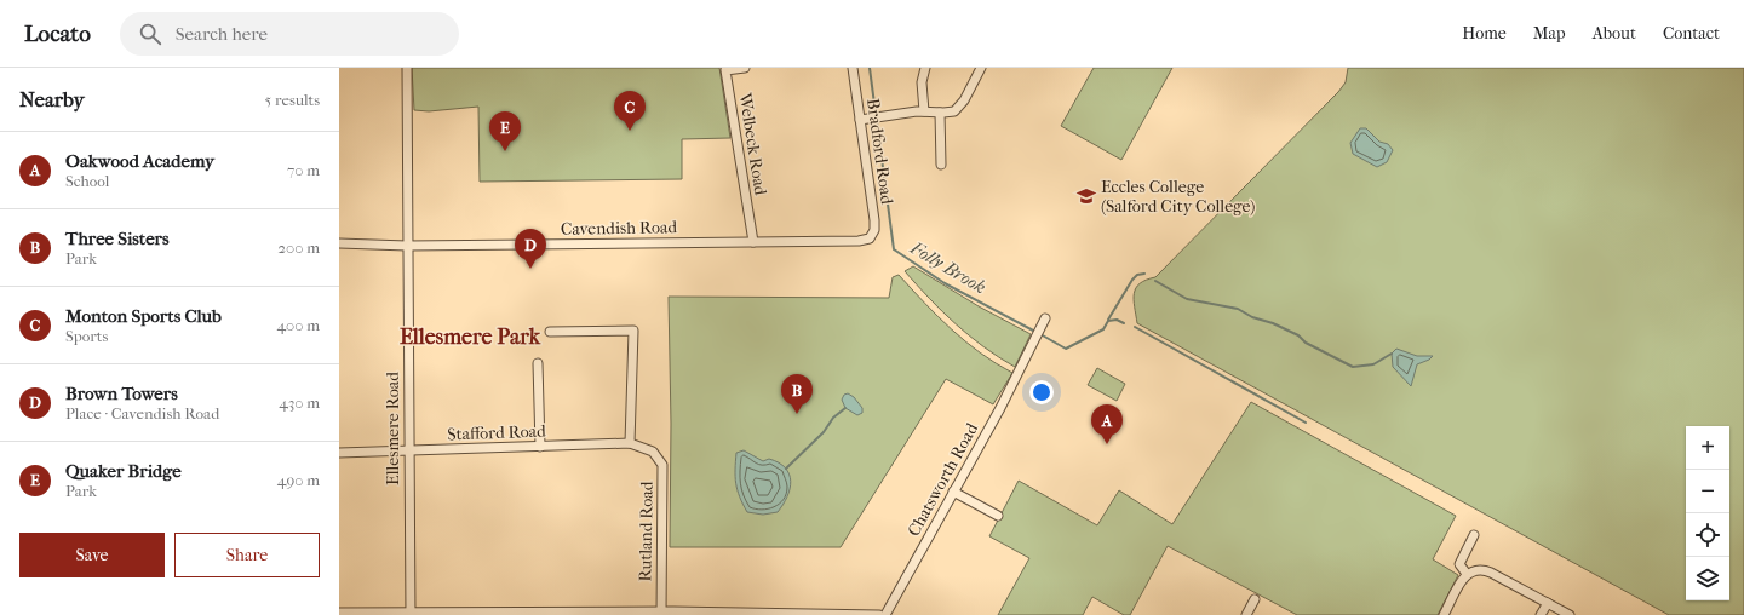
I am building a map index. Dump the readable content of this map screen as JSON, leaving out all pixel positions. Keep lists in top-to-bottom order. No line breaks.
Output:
{"streets":{"street":["Welbeck Road","Bradford Road","Cavendish Road","Ellesmere Road","Stafford Road","Chatsworth Road","Rutland Road"]},"crossings":[["Welbeck Road","Cavendish Road"],["Bradford Road","Cavendish Road"],["Cavendish Road","Ellesmere Road"],["Ellesmere Road","Stafford Road"],["Stafford Road","Rutland Road"]],"districts":["Ellesmere Park"],"water":["Folly Brook"],"places":{"school or university":["Eccles College (Salford City College)"]},"page":{"header":"Locato","search":"Search here","nav":["Home","Map","About","Contact"],"heading":["Nearby","5 results"],"pins":["C","E","D","B","A"],"list":[{"mark":"A","name":"Oakwood Academy","note":"School","value":"70 m"},{"mark":"B","name":"Three Sisters","note":"Park","value":"200 m"},{"mark":"C","name":"Monton Sports Club","note":"Sports","value":"400 m"},{"mark":"D","name":"Brown Towers","note":"Place · Cavendish Road","value":"430 m"},{"mark":"E","name":"Quaker Bridge","note":"Park","value":"490 m"}],"map_buttons":["+","−"],"buttons":["Save","Share"]}}
